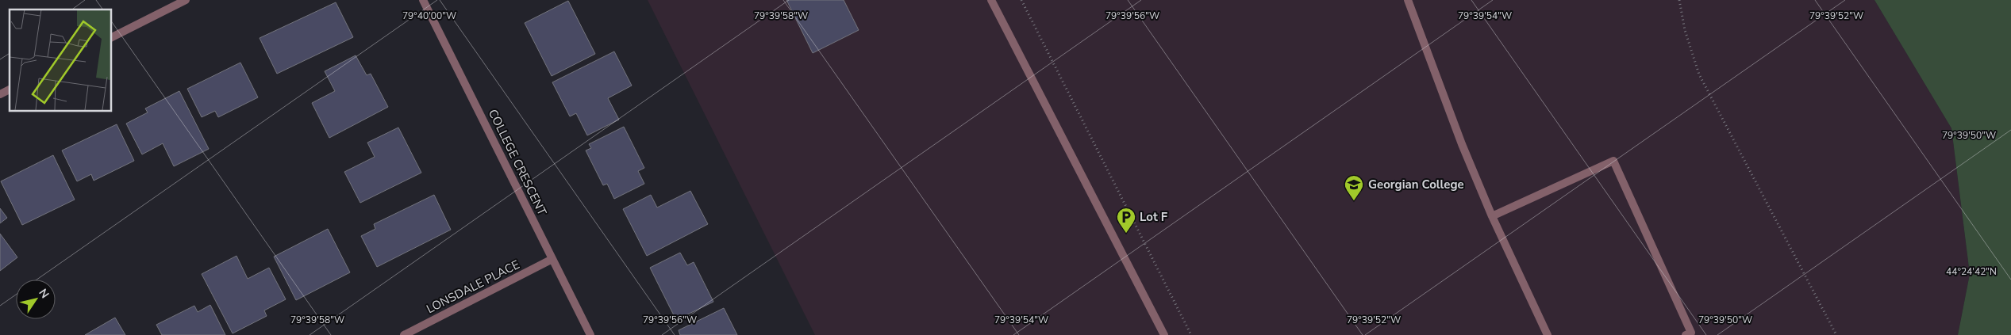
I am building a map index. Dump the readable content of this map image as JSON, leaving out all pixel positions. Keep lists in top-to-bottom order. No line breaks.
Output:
{"streets":{"street":["COLLEGE CRESCENT","LONSDALE PLACE"]},"crossings":[["COLLEGE CRESCENT","LONSDALE PLACE"]],"places":{"school or university":["Georgian College"],"parking":["Lot F"]},"north":"top right","coordinates":["79°40'00\"W","79°39'56\"W","79°39'54\"W","79°39'58\"W","79°39'52\"W","79°39'50\"W","44°24'42\"N"]}
